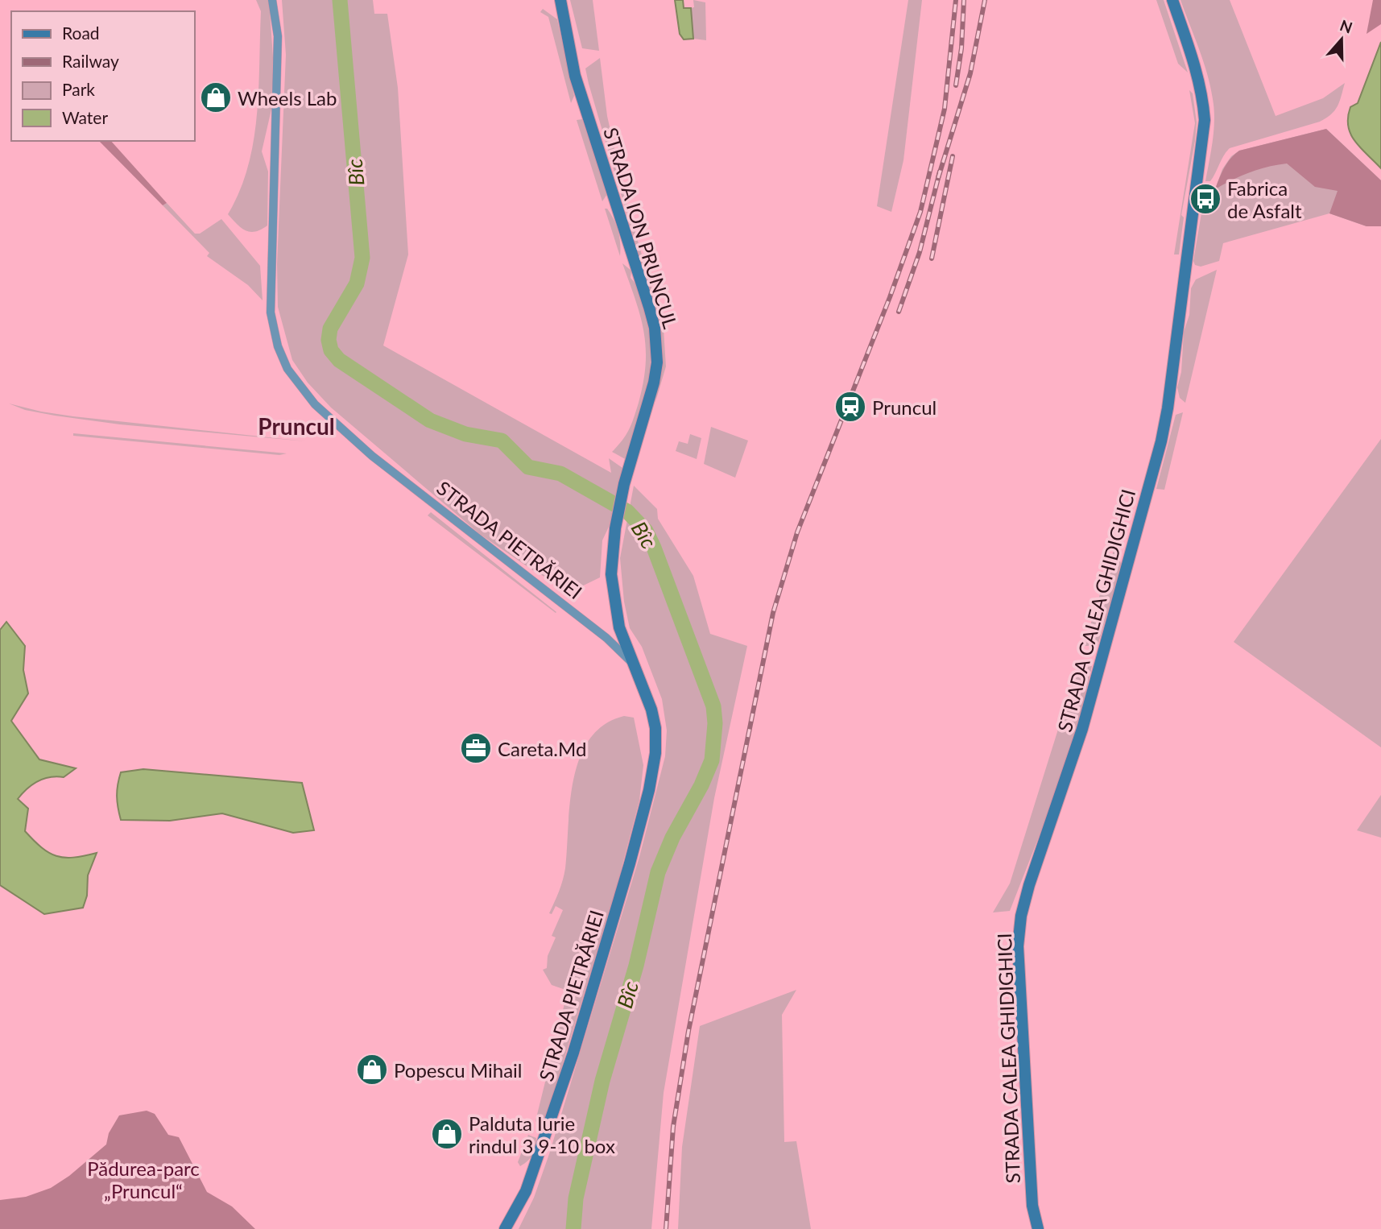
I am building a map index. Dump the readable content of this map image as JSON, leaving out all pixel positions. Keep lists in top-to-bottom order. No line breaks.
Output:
{"streets":{"street":["STRADA ION PRUNCUL","STRADA PIETRĂRIEI","STRADA CALEA GHIDIGHICI"]},"crossings":[["STRADA ION PRUNCUL","STRADA PIETRĂRIEI"]],"districts":["Pruncul"],"water":["Bîc"],"parks":["Pădurea-parc „Pruncul“"],"places":{"shop":["Wheels Lab","Popescu Mihail","Palduta Iurie rindul 3 9-10 box"],"bus stop":["Fabrica de Asfalt"],"station":["Pruncul"],"office":["Careta.Md"]},"legend":["Road","Railway","Park","Water"],"north":"top"}
